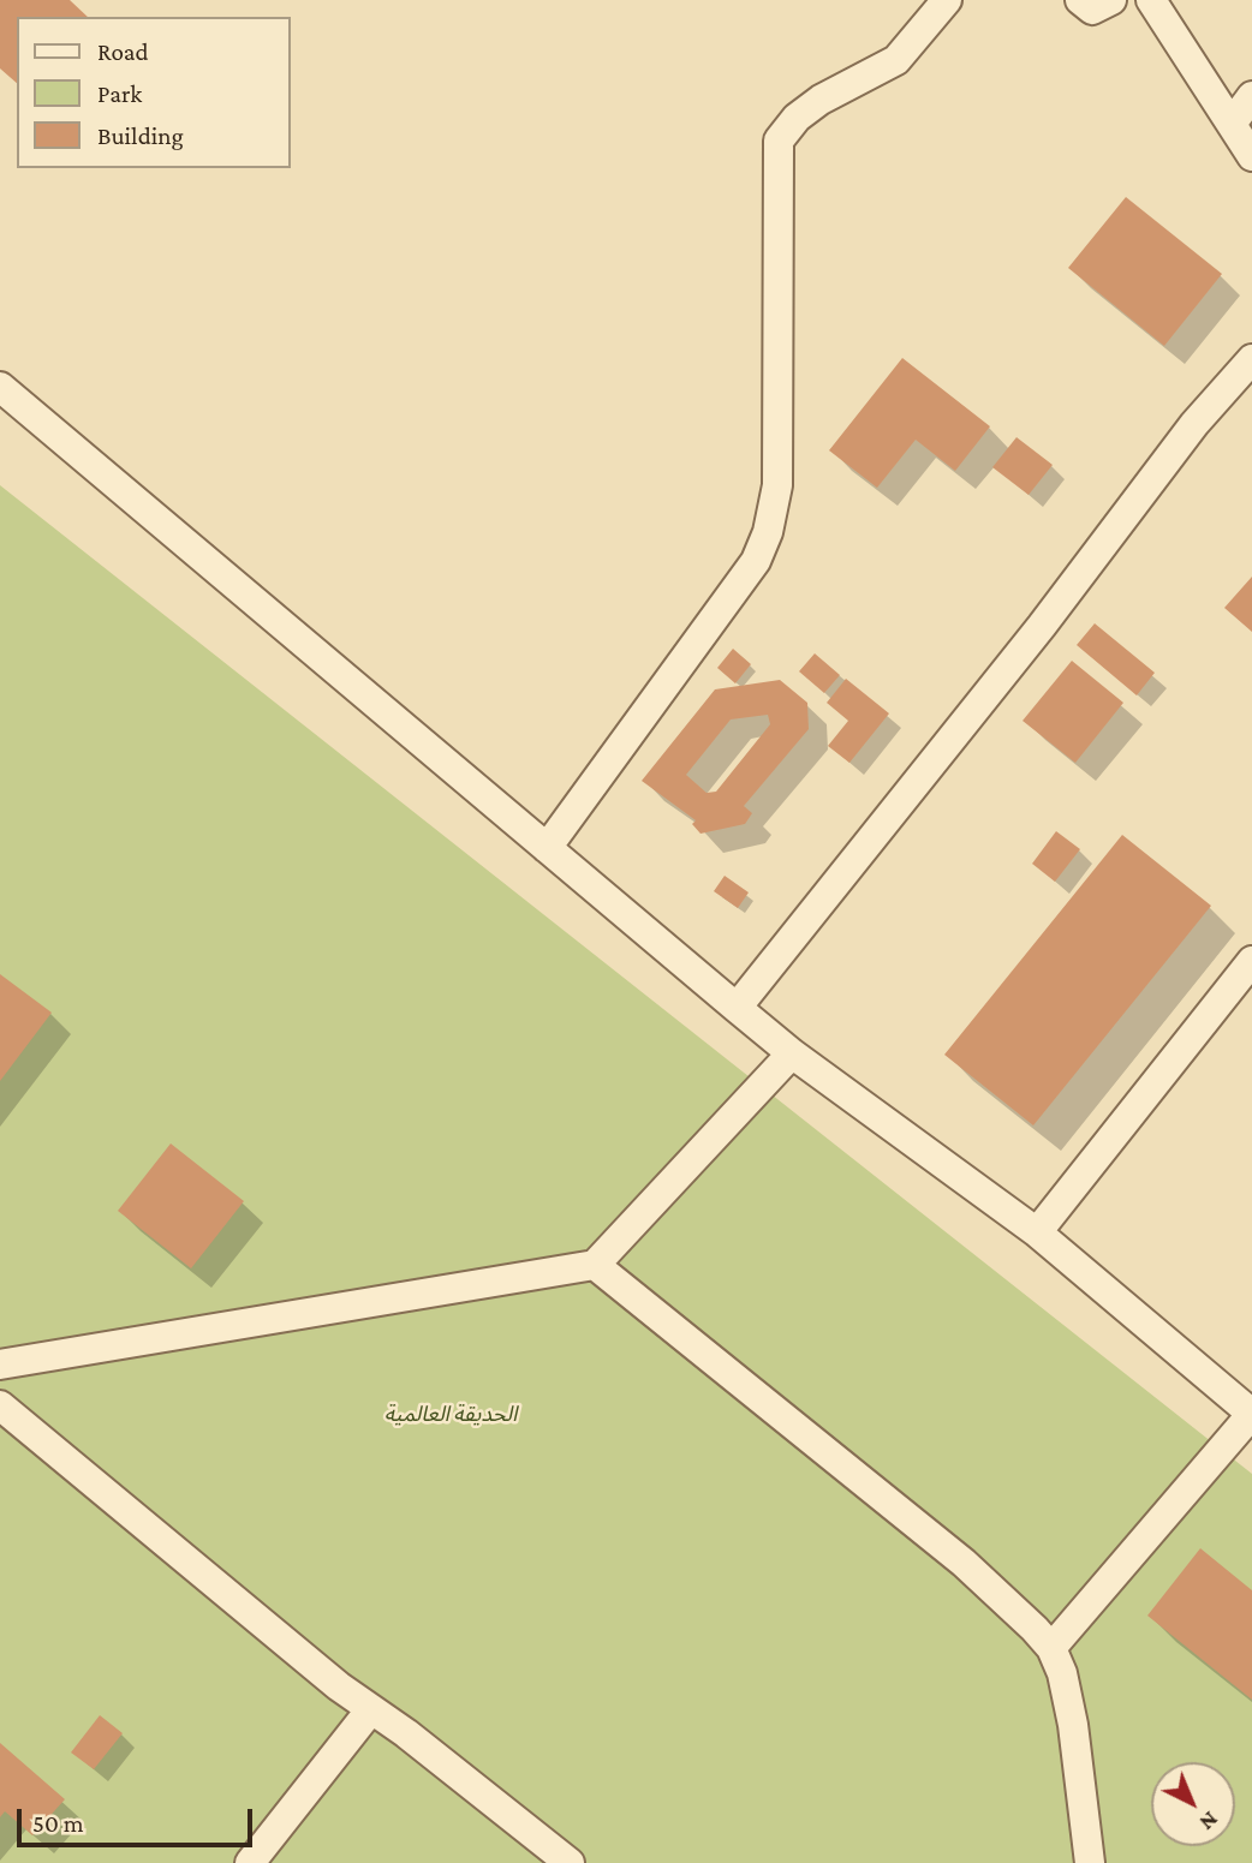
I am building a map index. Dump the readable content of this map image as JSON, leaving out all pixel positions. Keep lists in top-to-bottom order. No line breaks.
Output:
{"parks":["الحديقة العالمية"],"legend":["Road","Park","Building"],"scale_bar":"50 m","north":"bottom right"}
